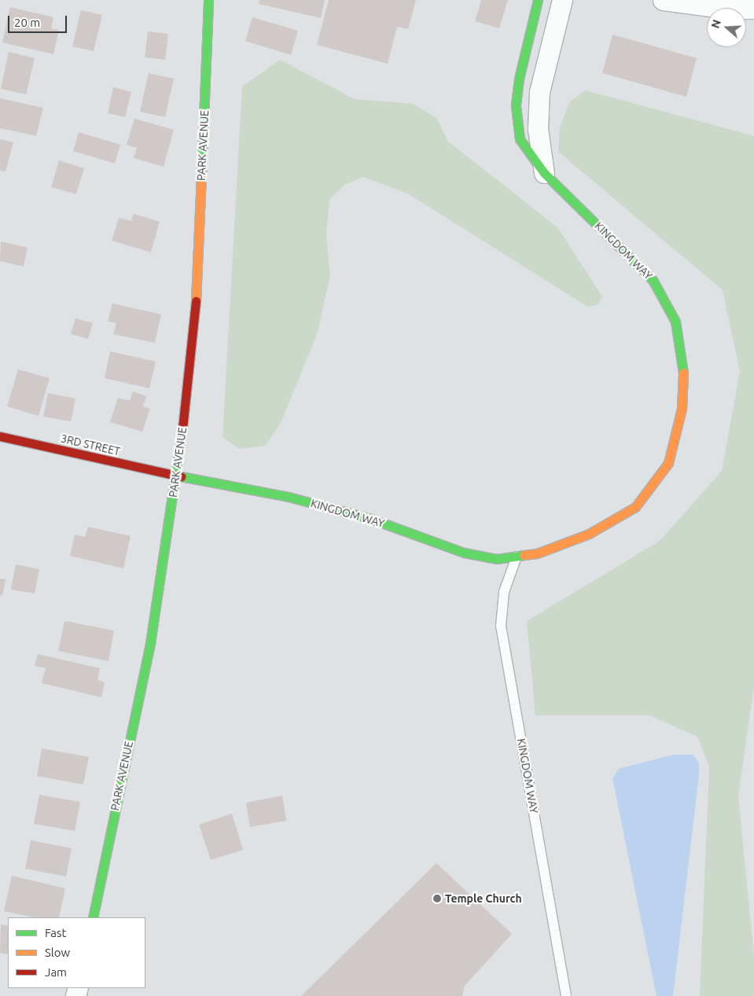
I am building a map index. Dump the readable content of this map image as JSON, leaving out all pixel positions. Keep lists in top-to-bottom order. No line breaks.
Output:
{"streets":{"street":["PARK AVENUE","KINGDOM WAY","3RD STREET"]},"crossings":[["PARK AVENUE","KINGDOM WAY"],["PARK AVENUE","3RD STREET"],["KINGDOM WAY","3RD STREET"]],"places":["Temple Church"],"legend":["Fast","Slow","Jam"],"scale_bar":"20 m","north":"left"}
